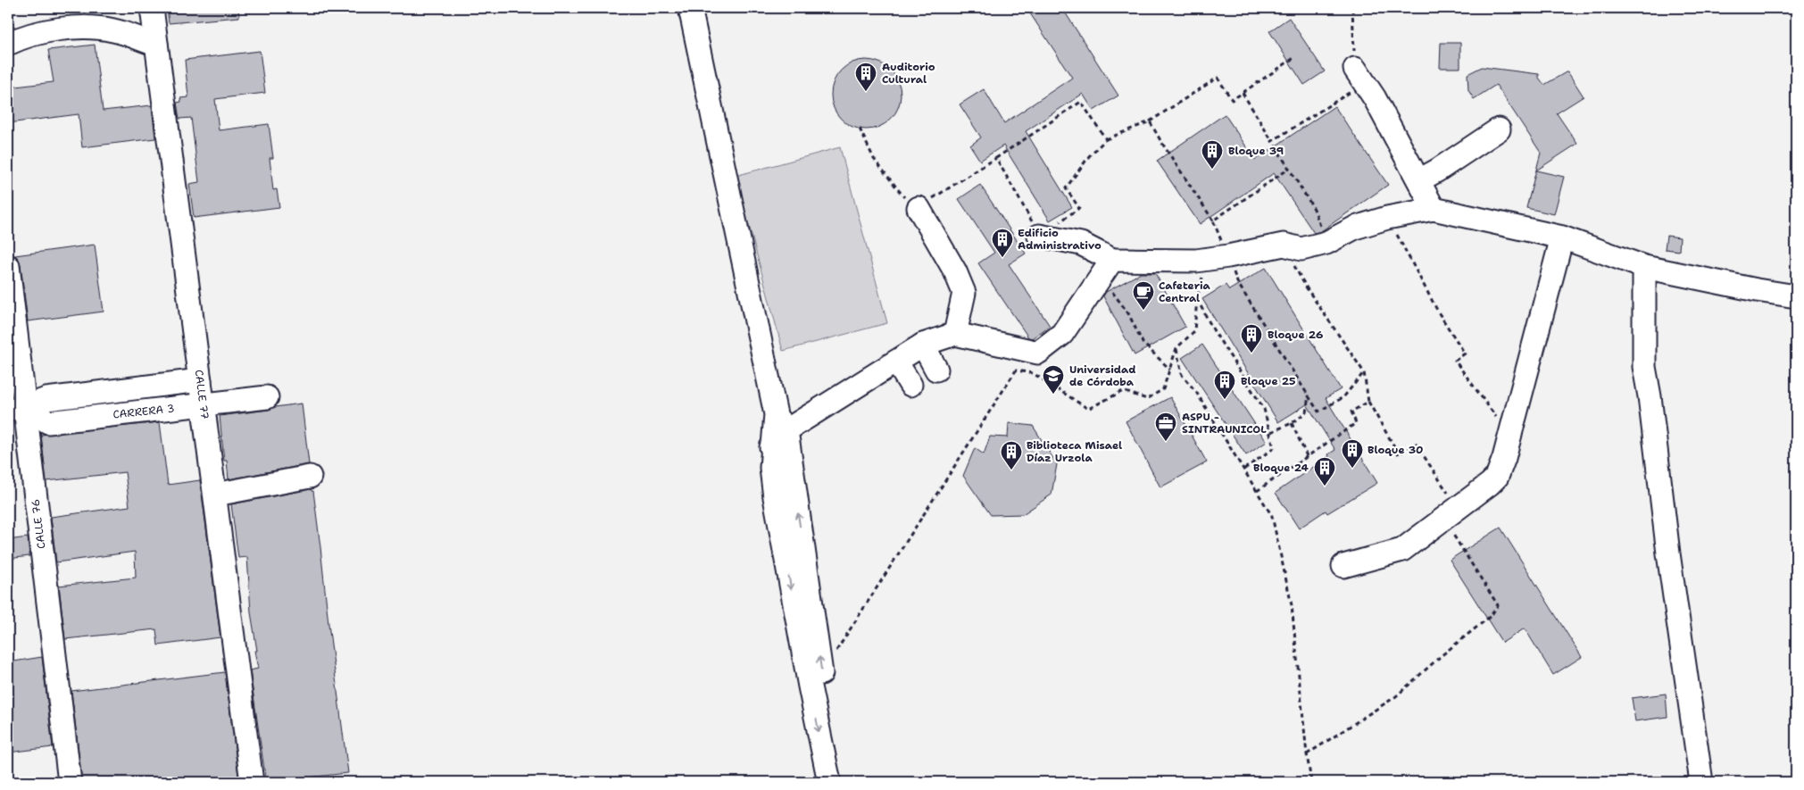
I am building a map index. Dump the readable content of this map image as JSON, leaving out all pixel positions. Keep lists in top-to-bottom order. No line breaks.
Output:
{"streets":{"street":["CALLE 77","CARRERA 3","CALLE 76"]},"crossings":[["CALLE 77","CARRERA 3"],["CARRERA 3","CALLE 76"]],"places":{"building":["Auditorio Cultural","Bloque 39","Edificio Administrativo","Bloque 26","Bloque 25","Bloque 30","Biblioteca Misael Díaz Urzola","Bloque 24"],"cafe":["Cafeteria Central"],"school or university":["Universidad de Córdoba"],"office":["ASPU - SINTRAUNICOL"]}}
